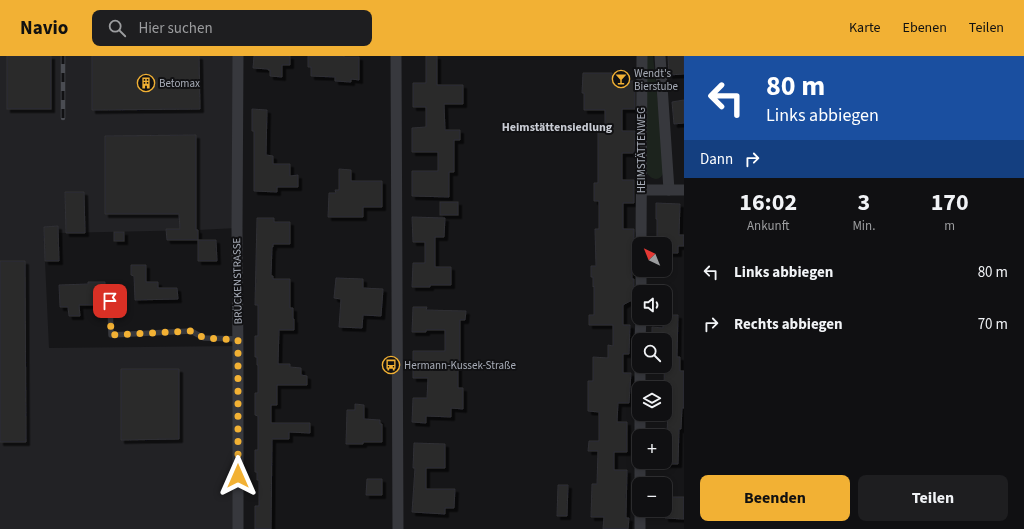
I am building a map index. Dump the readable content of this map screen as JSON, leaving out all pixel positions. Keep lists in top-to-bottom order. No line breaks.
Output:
{"streets":{"street":["HEIMSTÄTTENWEG","BRÜCKENSTRASSE"]},"districts":["Heimstättensiedlung"],"places":{"bar":["Wendt's Bierstube"],"building":["Betomax"],"bus stop":["Hermann-Kussek-Straße"]},"north":"top left","page":{"header":"Navio","search":"Hier suchen","nav":["Karte","Ebenen","Teilen"],"turn":["80 m","Links abbiegen"],"then":"Dann","eta":["16:02","Ankunft","3","Min.","170","m"],"map_buttons":["+","−"],"list":[{"name":"Links abbiegen","value":"80 m"},{"name":"Rechts abbiegen","value":"70 m"}],"buttons":["Beenden","Teilen"]}}
